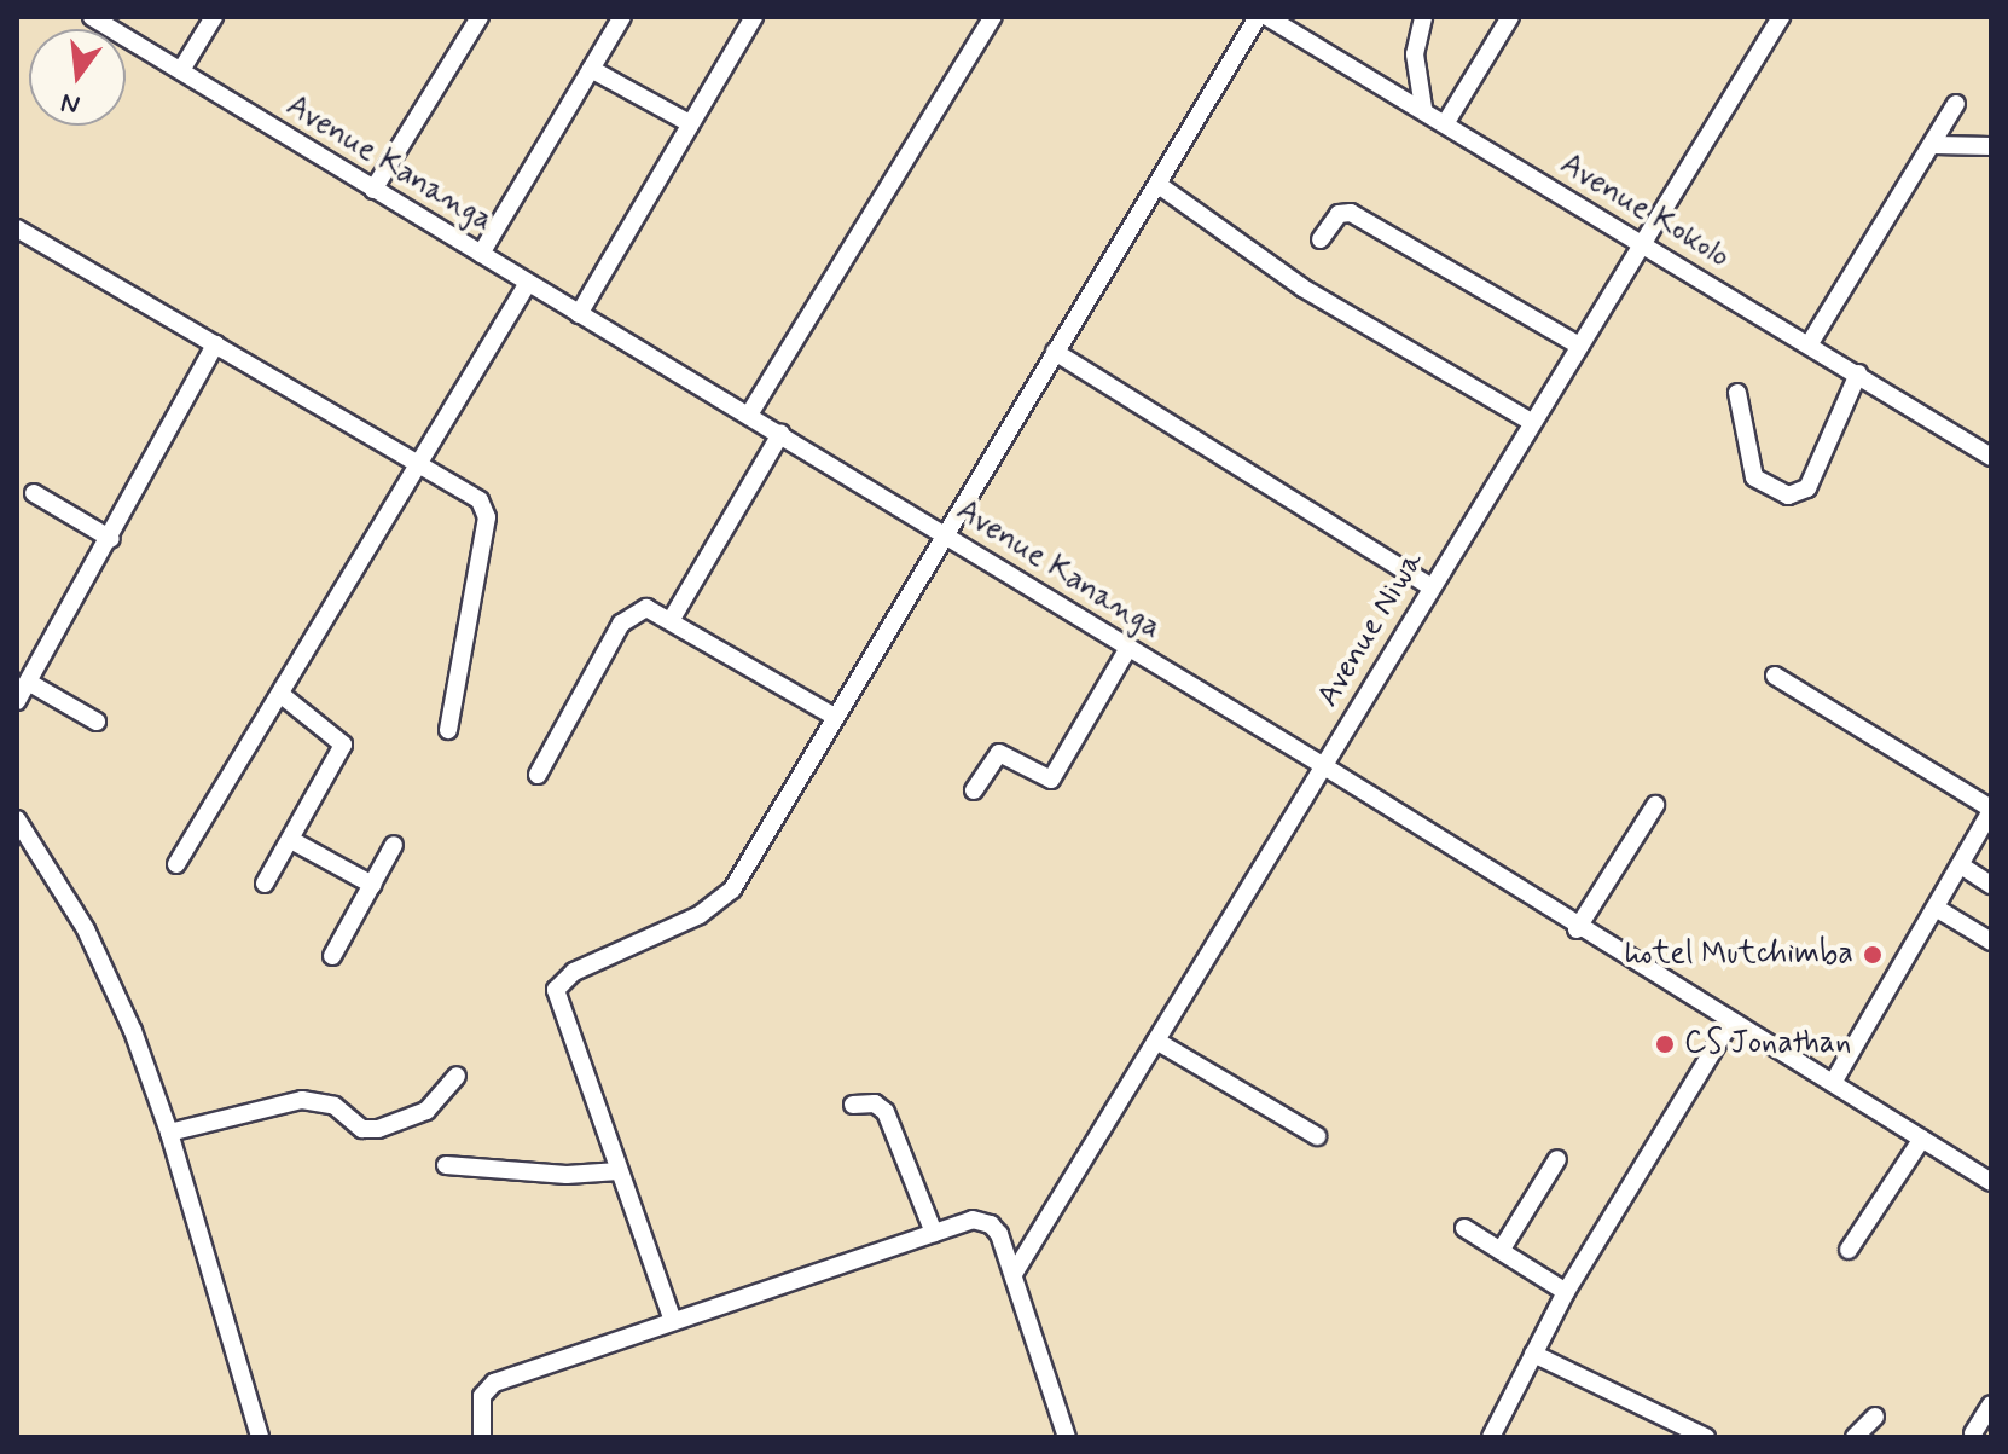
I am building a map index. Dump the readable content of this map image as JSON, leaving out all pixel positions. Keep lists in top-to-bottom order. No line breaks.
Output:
{"streets":{"street":["Avenue Kananga","Avenue Kokolo","Avenue Niwa"]},"crossings":[["Avenue Kananga","Avenue Niwa"],["Avenue Kokolo","Avenue Niwa"]],"places":["hotel Mutchimba","CS Jonathan"],"north":"bottom"}
